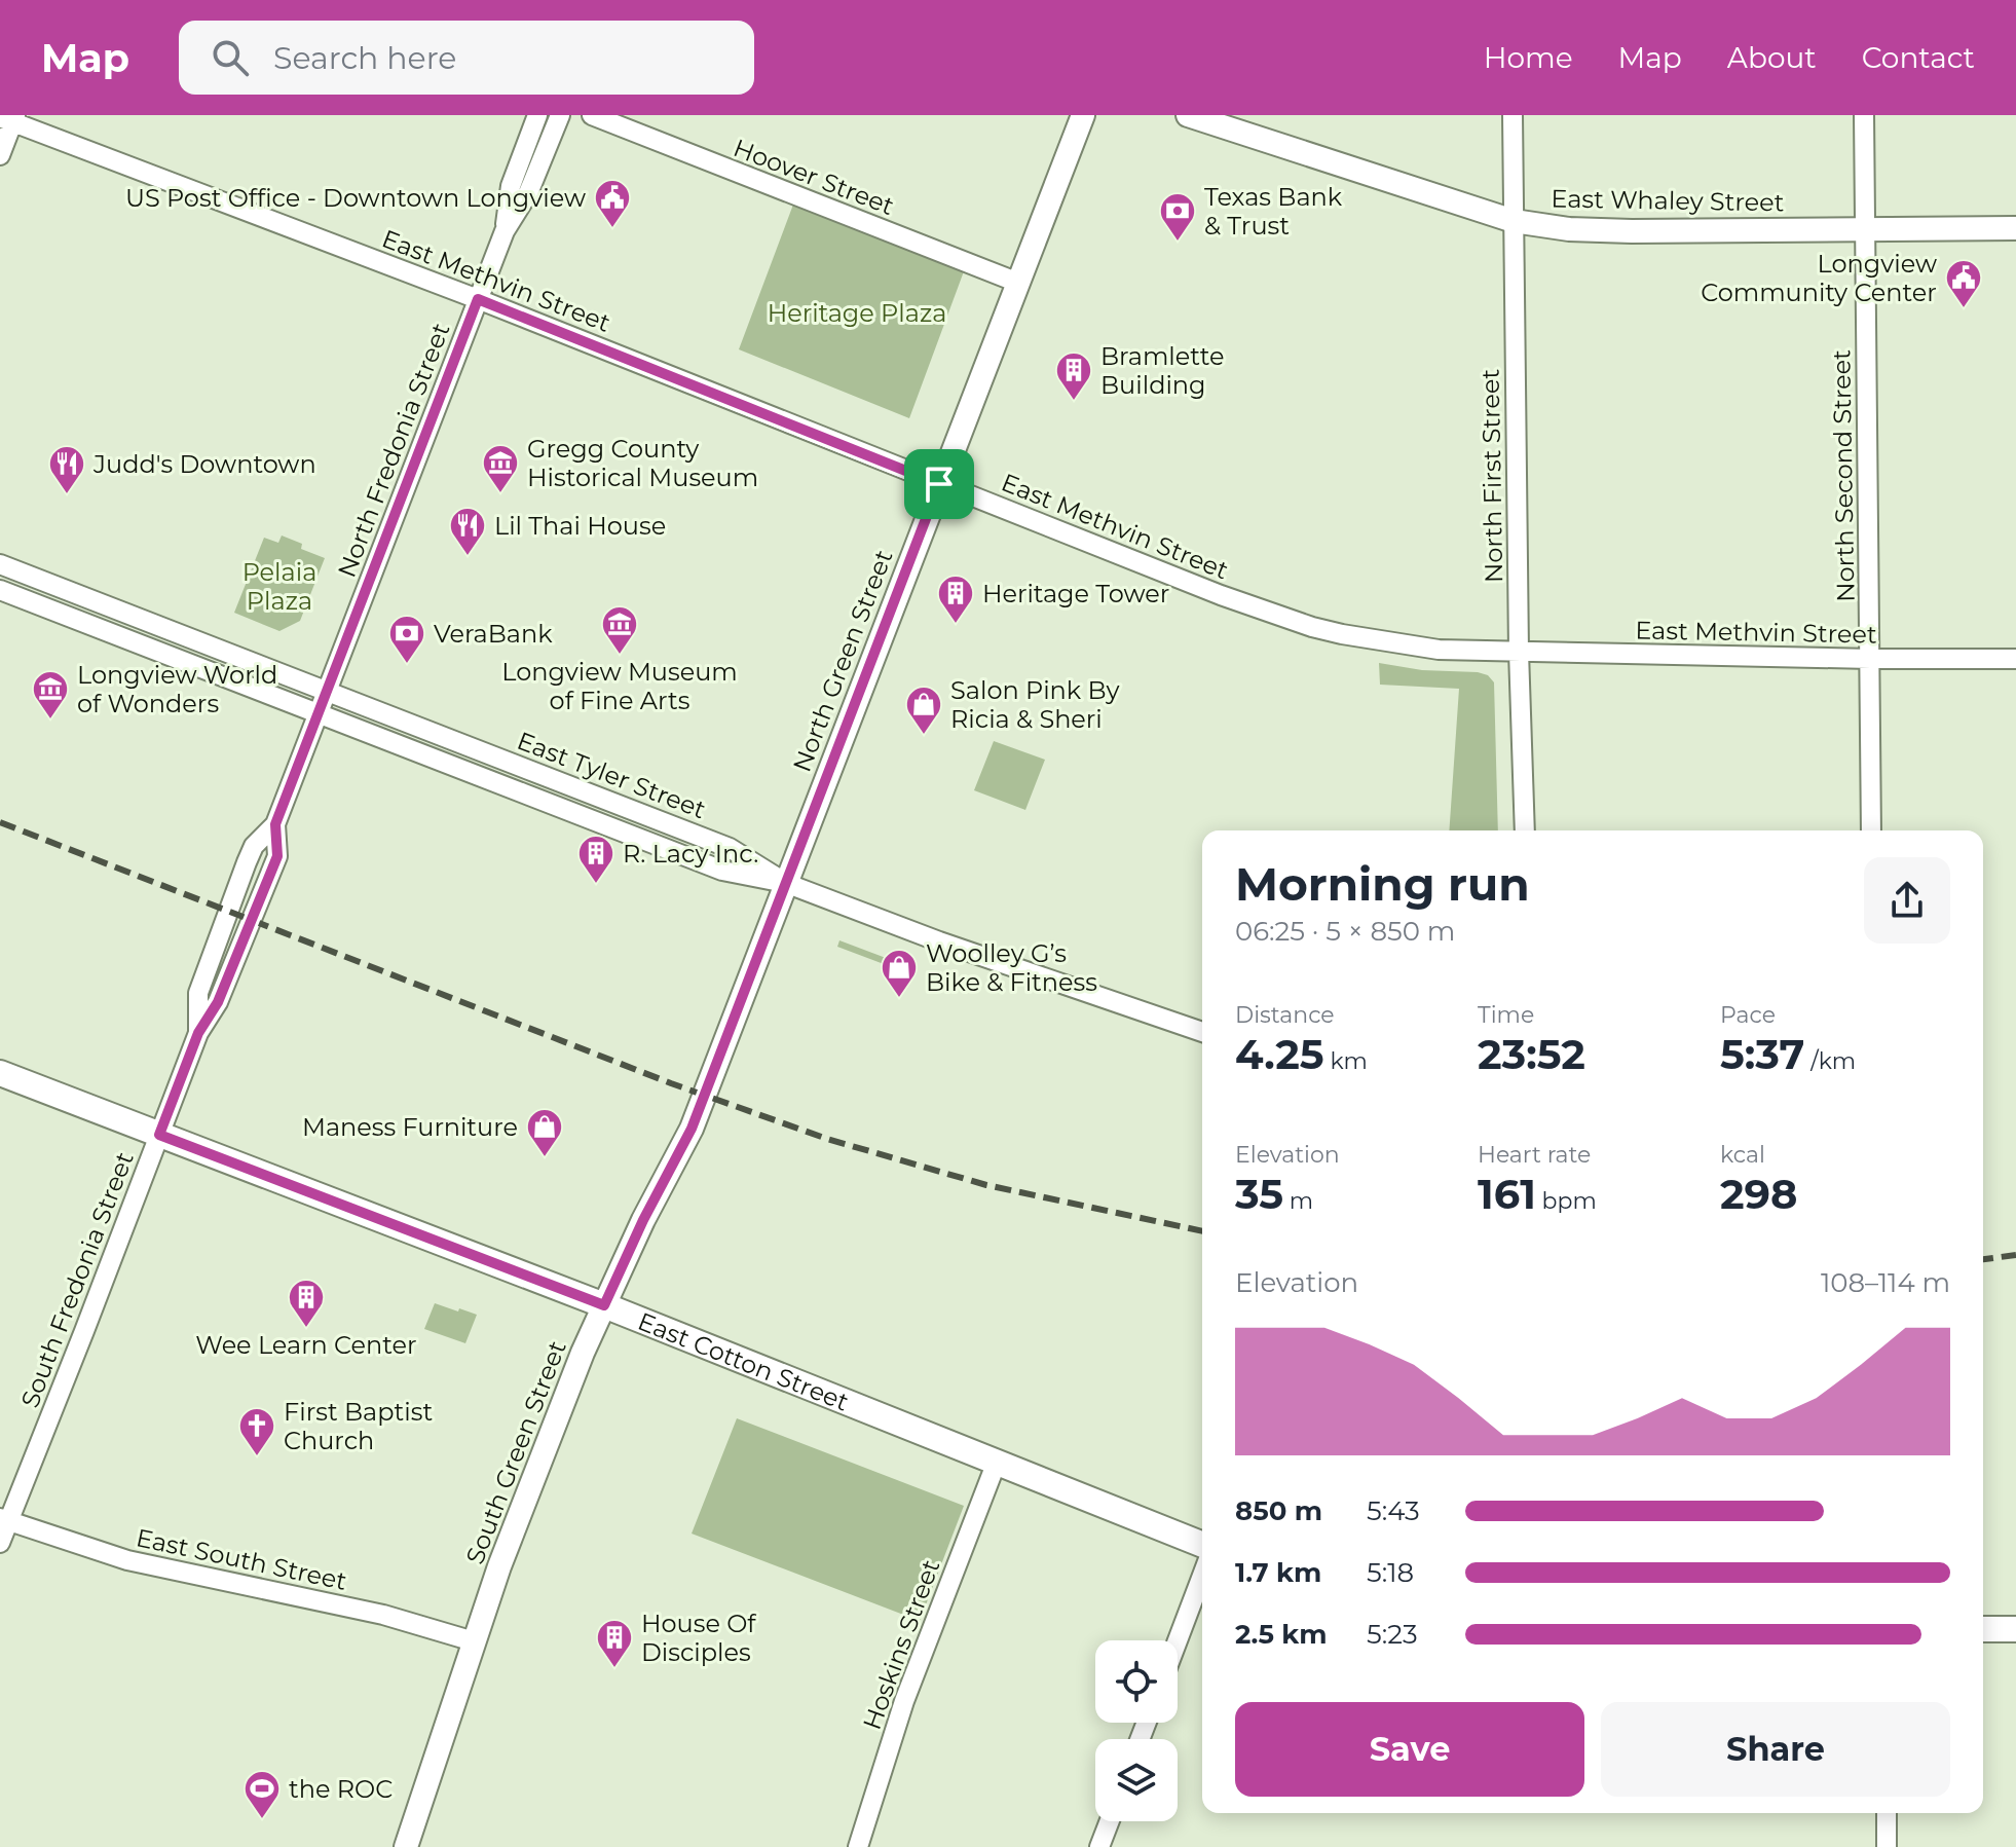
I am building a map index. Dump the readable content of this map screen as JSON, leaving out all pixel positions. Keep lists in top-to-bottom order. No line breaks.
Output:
{"streets":{"main road":["East Cotton Street"],"street":["Hoover Street","East Whaley Street","East Methvin Street","North Fredonia Street","North First Street","North Second Street","North Green Street","East Tyler Street","South Fredonia Street","South Green Street","East South Street","Hoskins Street"]},"crossings":[["Hoover Street","North Green Street"],["East Whaley Street","North First Street"],["East Whaley Street","North Second Street"],["East Methvin Street","North Fredonia Street"],["East Methvin Street","North First Street"],["East Methvin Street","North Second Street"],["East Methvin Street","North Green Street"],["North Fredonia Street","East Tyler Street"],["North Fredonia Street","South Fredonia Street"],["North Green Street","East Tyler Street"],["North Green Street","South Green Street"],["South Fredonia Street","East Cotton Street"],["South Fredonia Street","East South Street"],["East Cotton Street","South Green Street"],["East Cotton Street","Hoskins Street"],["South Green Street","East South Street"]],"parks":["Heritage Plaza","Pelaia Plaza"],"places":{"public building":["US Post Office - Downtown Longview","Longview Community Center"],"bank":["Texas Bank & Trust","VeraBank"],"building":["Bramlette Building","Heritage Tower","R. Lacy Inc.","Wee Learn Center","House Of Disciples"],"museum":["Gregg County Historical Museum","Longview Museum of Fine Arts","Longview World of Wonders"],"restaurant":["Judd's Downtown","Lil Thai House"],"shop":["Salon Pink By Ricia & Sheri","Woolley G’s Bike & Fitness","Maness Furniture"],"church":["First Baptist Church"],"sports":["the ROC"]},"page":{"header":"Map","search":"Search here","nav":["Home","Map","About","Contact"],"heading":["Morning run","06:25 · 5 × 850 m"],"stats":[["Distance","4.25 km"],["Time","23:52"],["Pace","5:37 /km"],["Elevation","35 m"],["Heart rate","161 bpm"],["kcal","298"]],"chart":["Elevation","108–114 m"],"list":[{"name":"850 m","note":"5:43"},{"name":"1.7 km","note":"5:18"},{"name":"2.5 km","note":"5:23"}],"buttons":["Save","Share"]}}
